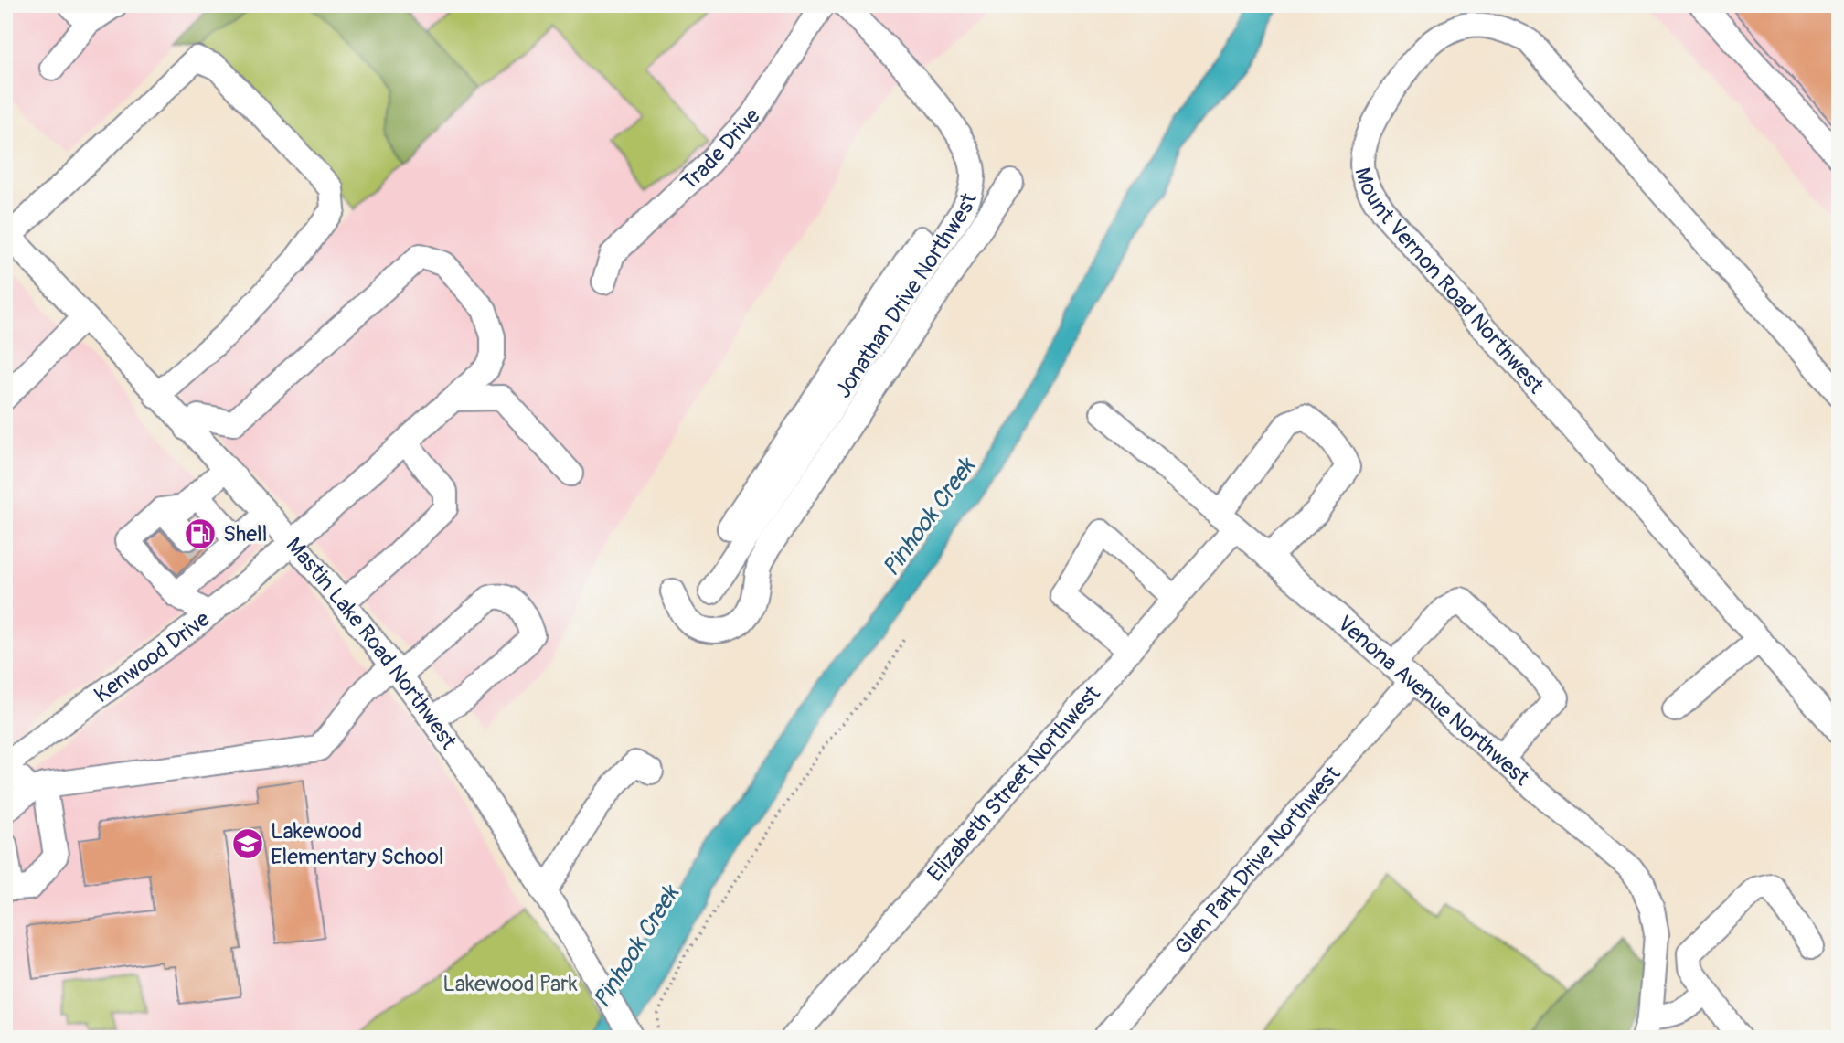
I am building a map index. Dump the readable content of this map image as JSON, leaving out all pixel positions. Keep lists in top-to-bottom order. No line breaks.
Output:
{"streets":{"street":["Trade Drive","Mount Vernon Road Northwest","Jonathan Drive Northwest","Mastin Lake Road Northwest","Kenwood Drive","Venona Avenue Northwest","Elizabeth Street Northwest","Glen Park Drive Northwest"]},"crossings":[["Mastin Lake Road Northwest","Kenwood Drive"],["Venona Avenue Northwest","Elizabeth Street Northwest"],["Venona Avenue Northwest","Glen Park Drive Northwest"]],"water":["Pinhook Creek"],"parks":["Lakewood Park"],"places":{"fuel station":["Shell"],"school or university":["Lakewood Elementary School"]}}
